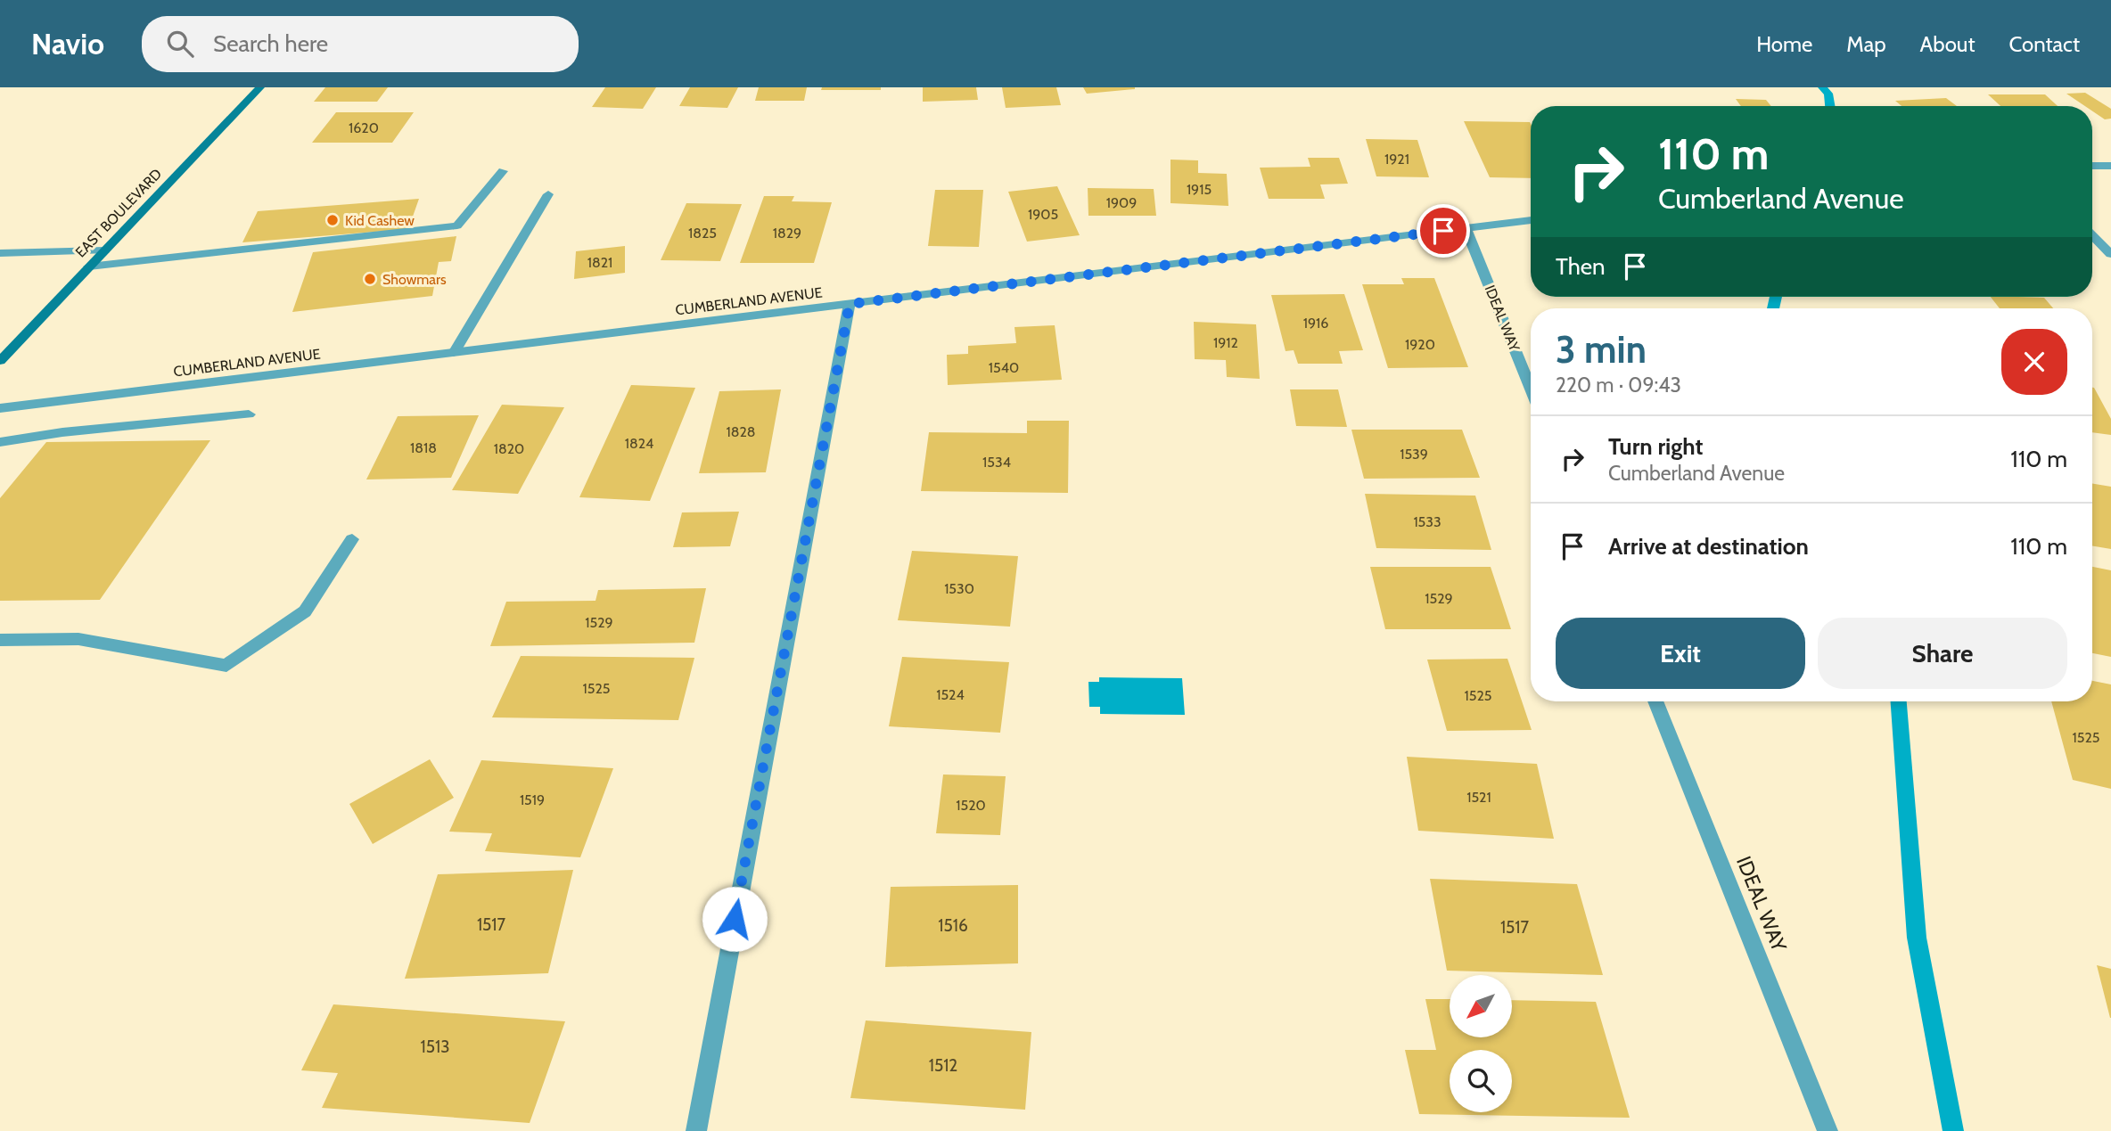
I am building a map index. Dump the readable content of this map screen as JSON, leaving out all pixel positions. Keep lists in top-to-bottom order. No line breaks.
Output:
{"streets":{"street":["EAST BOULEVARD","CUMBERLAND AVENUE","IDEAL WAY"]},"crossings":[["CUMBERLAND AVENUE","IDEAL WAY"]],"places":["Kid Cashew","Showmars"],"house_numbers":["1620","1921","1915","1909","1905","1825","1829","1821","1916","1912","1920","1540","1828","1824","1818","1820","1539","1534","1533","1530","1529","1529","1525","1524","1525","1525","1521","1519","1520","1517","1516","1517","1513","1512"],"north":"bottom left","page":{"header":"Navio","search":"Search here","nav":["Home","Map","About","Contact"],"turn":["110 m","Cumberland Avenue"],"then":"Then","heading":["3 min","220 m · 09:43"],"list":[{"name":"Turn right","note":"Cumberland Avenue","value":"110 m"},{"name":"Arrive at destination","value":"110 m"}],"buttons":["Exit","Share"]}}
